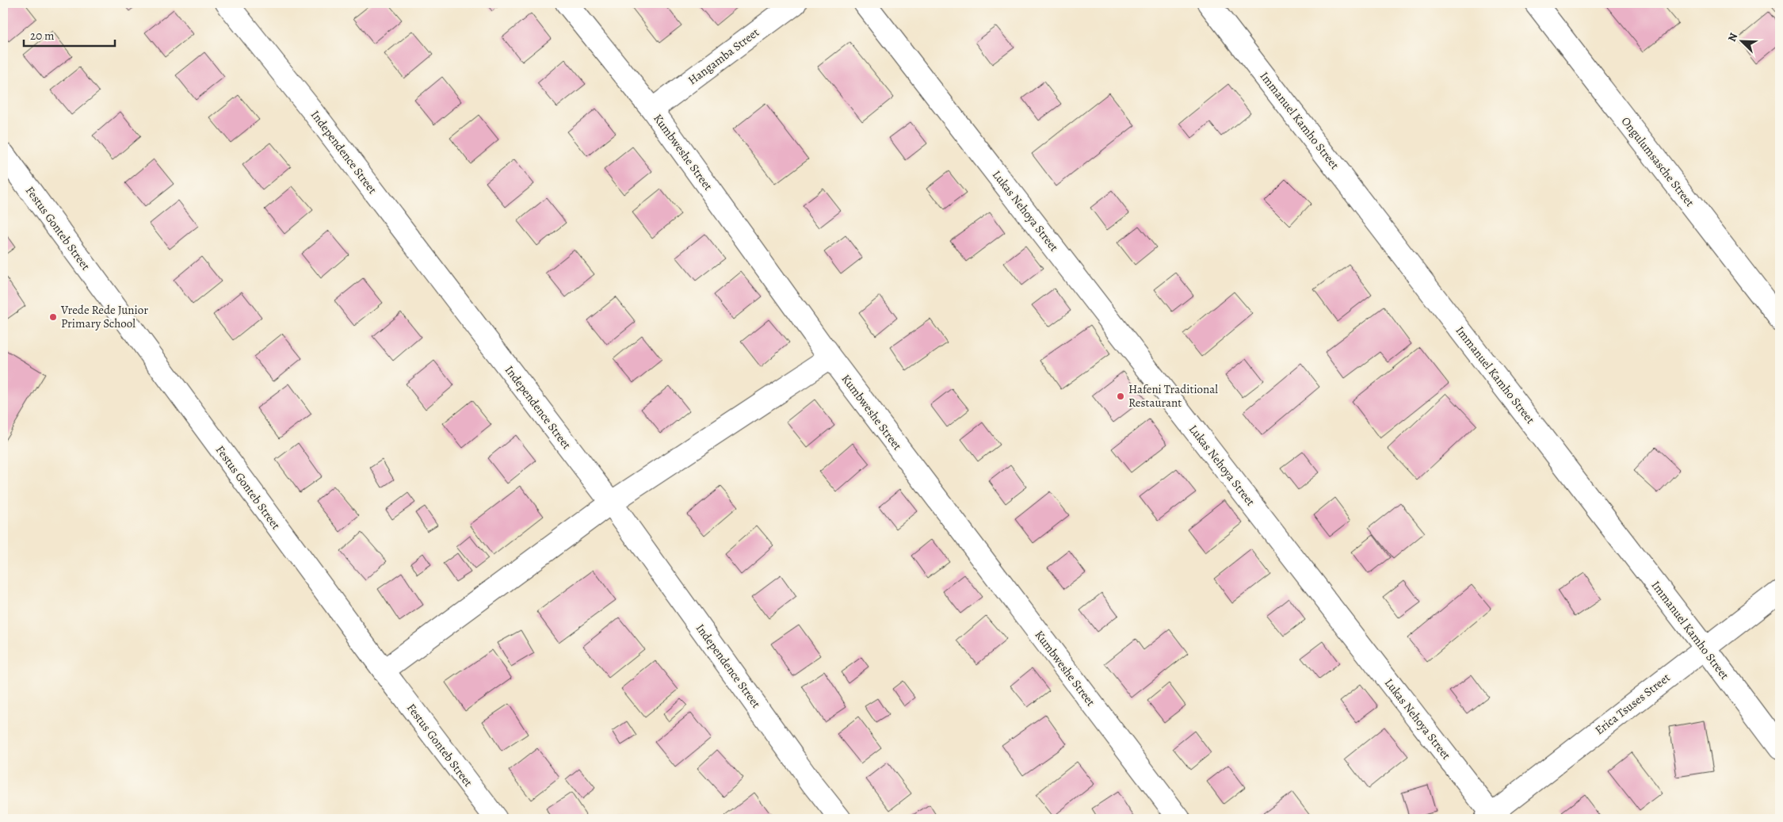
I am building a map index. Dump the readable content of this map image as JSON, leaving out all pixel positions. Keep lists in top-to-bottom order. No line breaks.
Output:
{"streets":{"street":["Hangamba Street","Immanuel Kamho Street","Independence Street","Kumbweshe Street","Ongulumsasche Street","Lukas Nehoya Street","Festus Gonteb Street","Erica Tsuses Street"]},"crossings":[["Hangamba Street","Kumbweshe Street"],["Immanuel Kamho Street","Erica Tsuses Street"],["Lukas Nehoya Street","Erica Tsuses Street"]],"places":["Vrede Rede Junior Primary School","Hafeni Traditional Restaurant"],"scale_bar":"20 m","north":"top left"}
